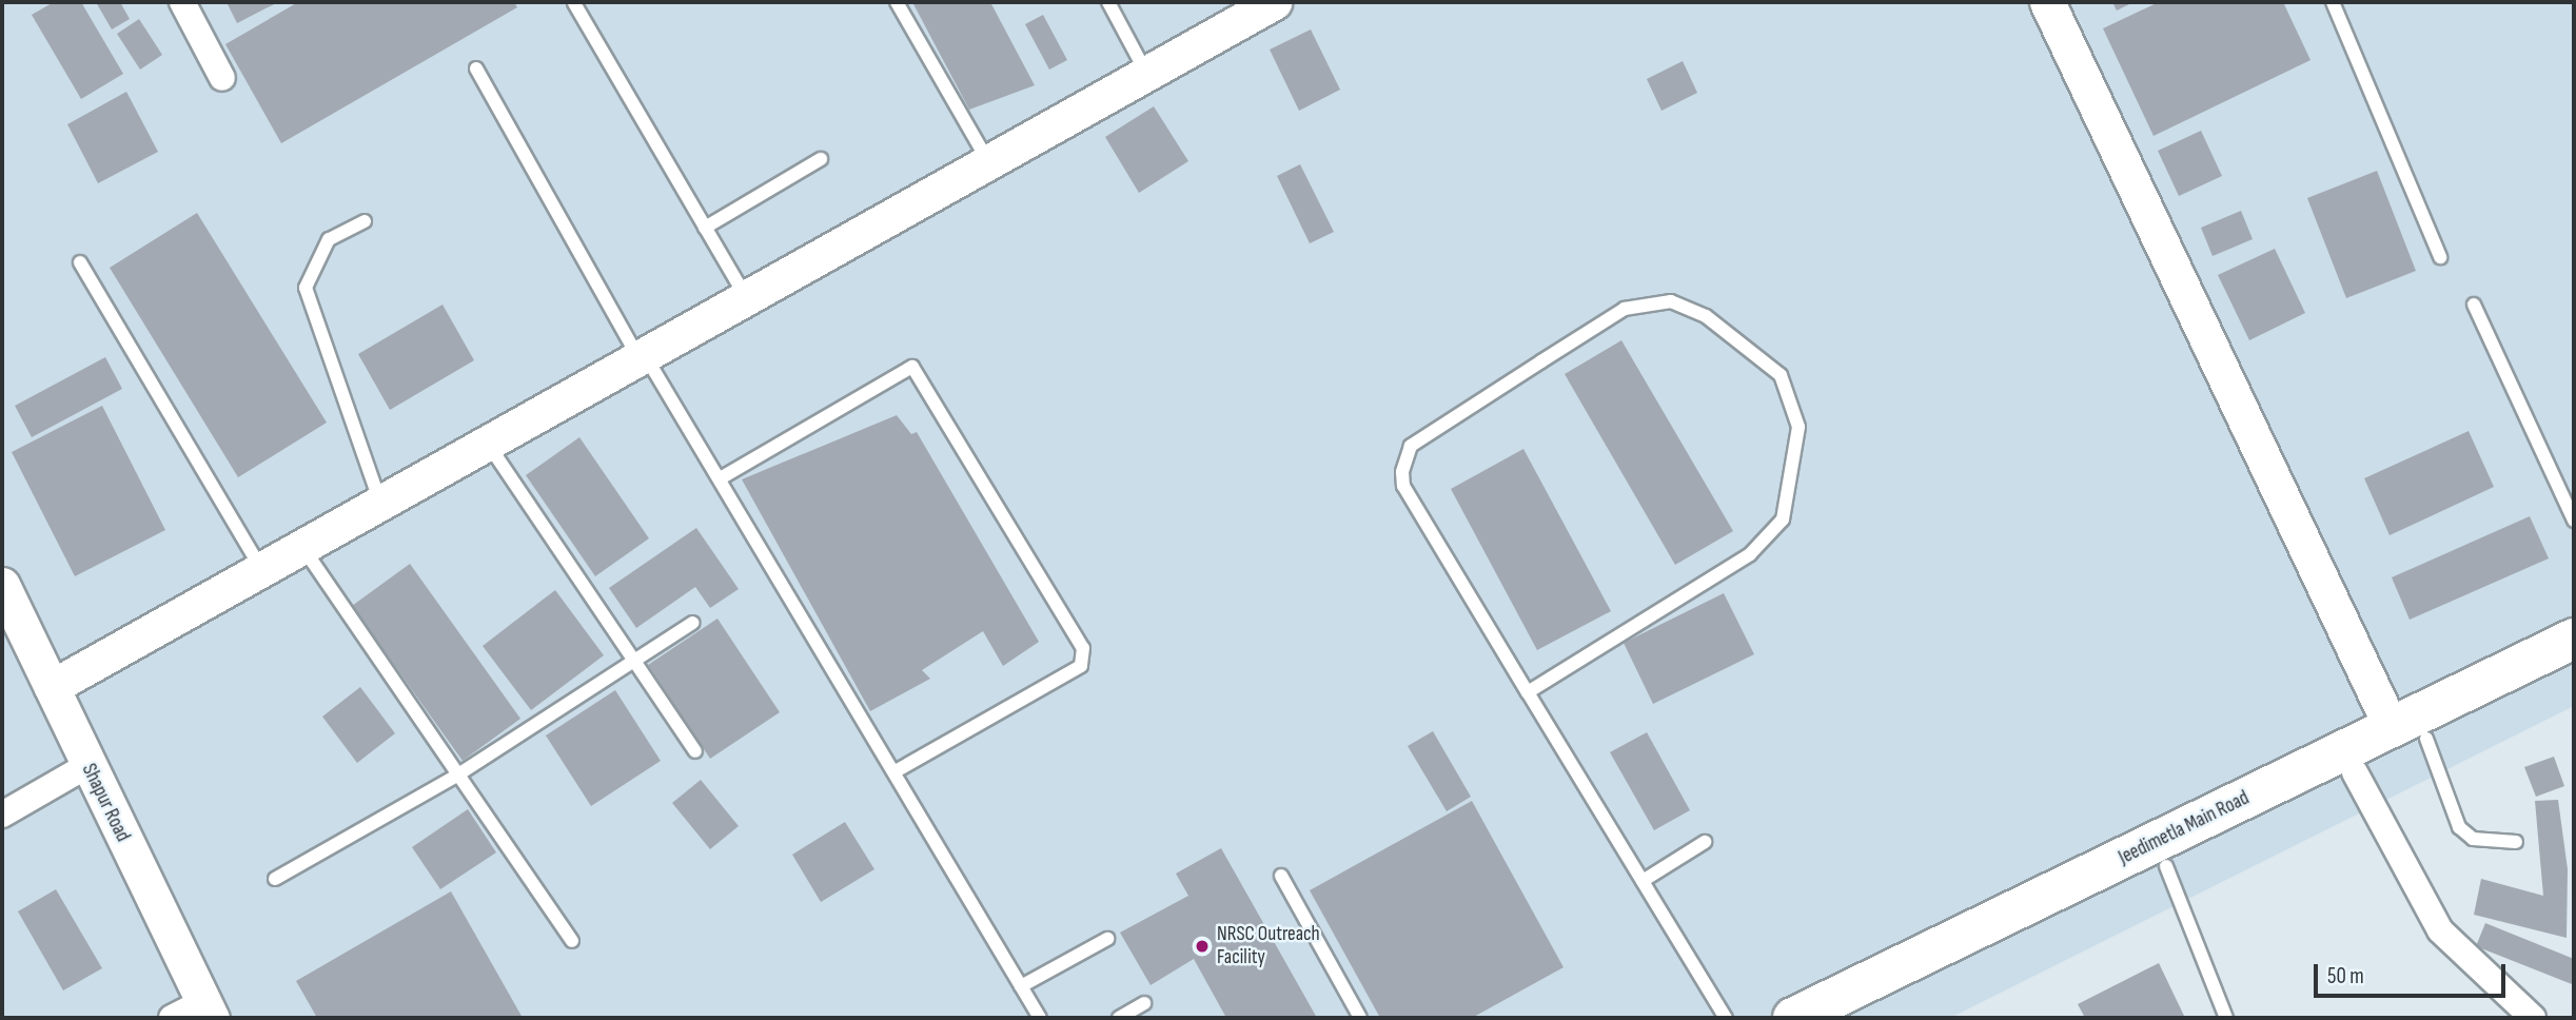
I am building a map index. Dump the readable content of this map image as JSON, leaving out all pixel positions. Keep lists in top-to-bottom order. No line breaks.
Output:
{"streets":{"main road":["Jeedimetla Main Road"],"street":["Shapur Road"]},"places":["NRSC Outreach Facility"],"scale_bar":"50 m"}
